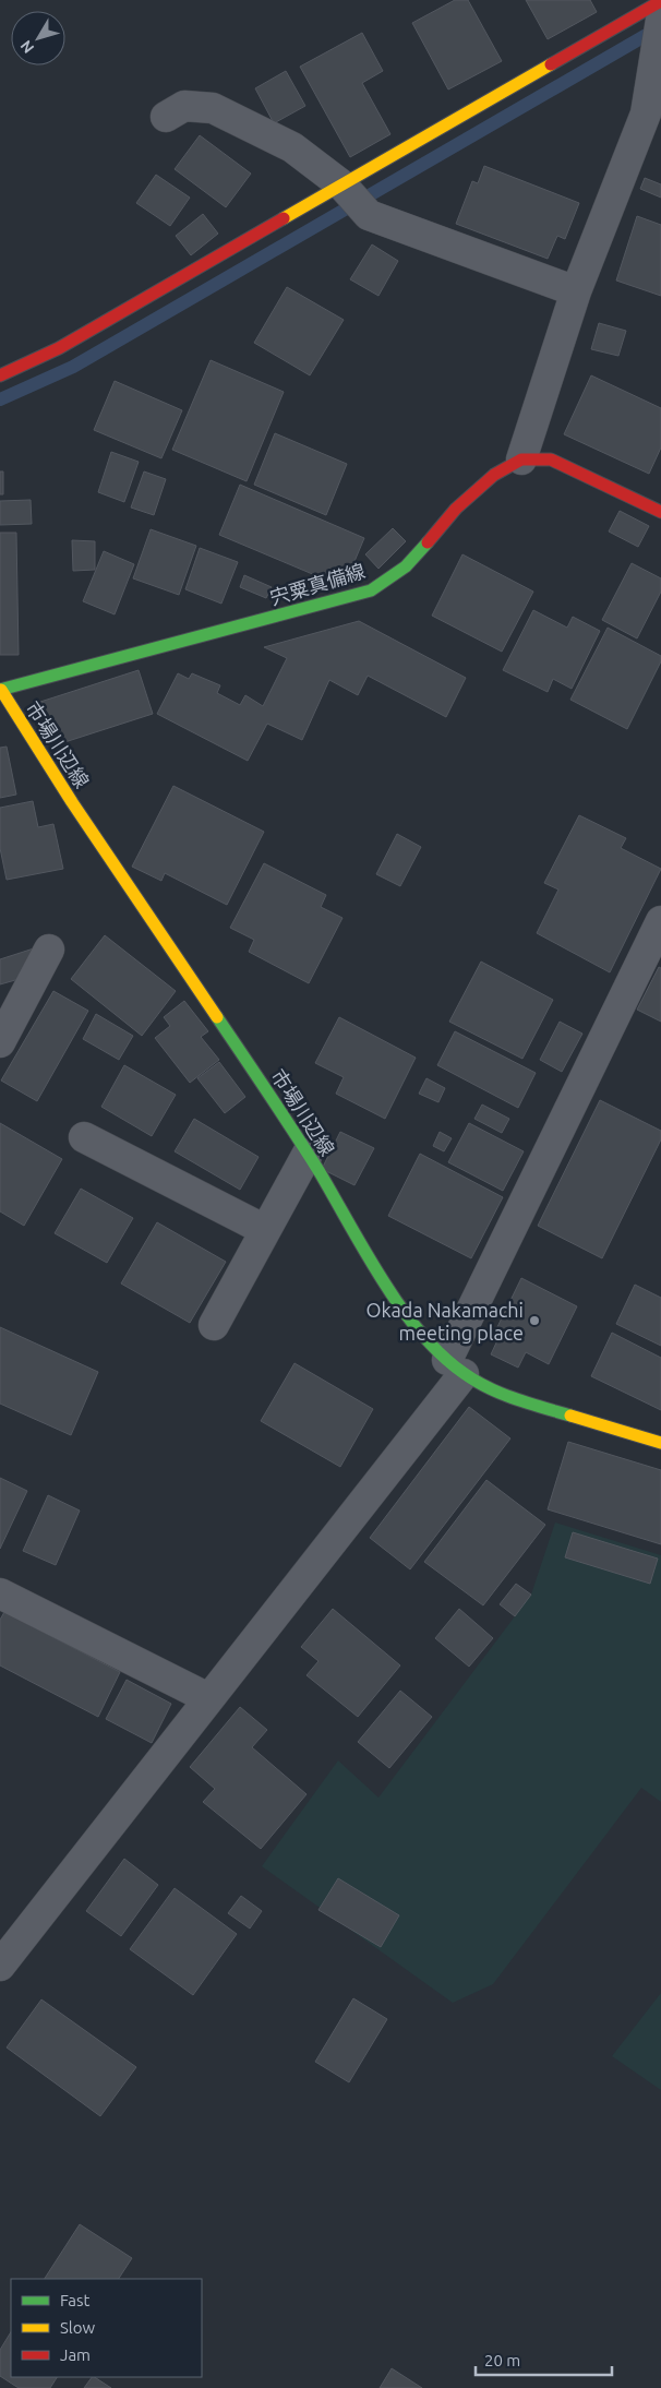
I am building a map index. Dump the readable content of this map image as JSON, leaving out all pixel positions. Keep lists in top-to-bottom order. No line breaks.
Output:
{"streets":{"main road":["宍粟真備線","市場川辺線"]},"crossings":[["宍粟真備線","市場川辺線"]],"places":["Okada Nakamachi meeting place"],"legend":["Fast","Slow","Jam"],"scale_bar":"20 m","north":"bottom left"}
